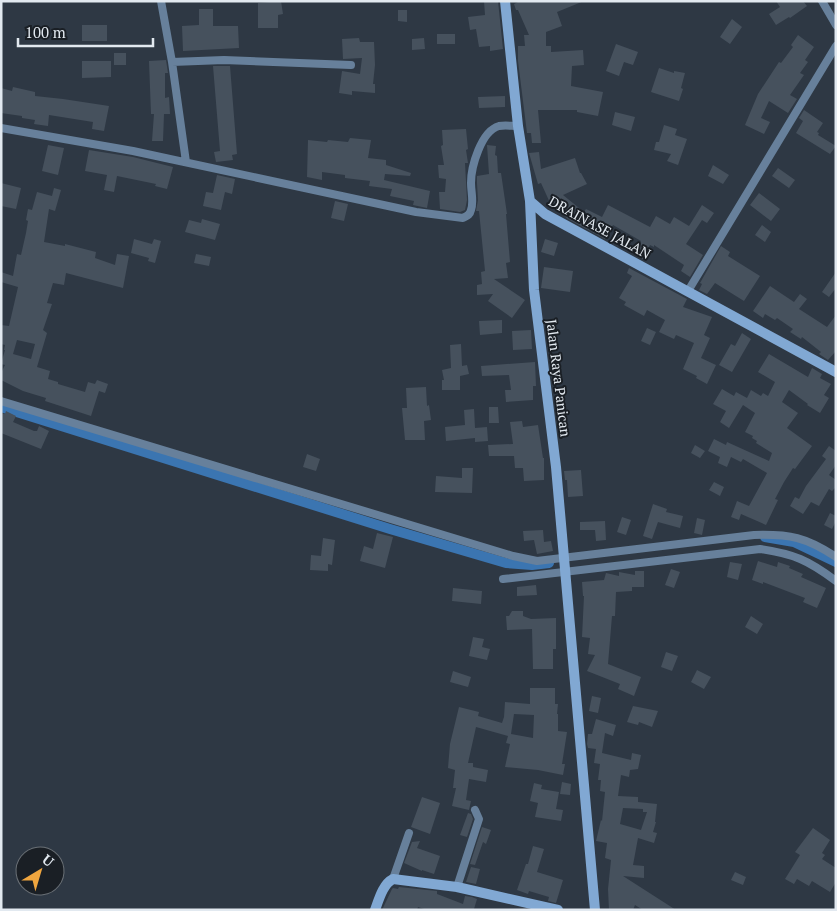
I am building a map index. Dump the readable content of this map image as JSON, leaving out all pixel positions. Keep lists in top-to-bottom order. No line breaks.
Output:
{"streets":{"street":["DRAINASE JALAN","Jalan Raya Panican"]},"crossings":[["DRAINASE JALAN","Jalan Raya Panican"]],"scale_bar":"100 m","north":"top right"}
